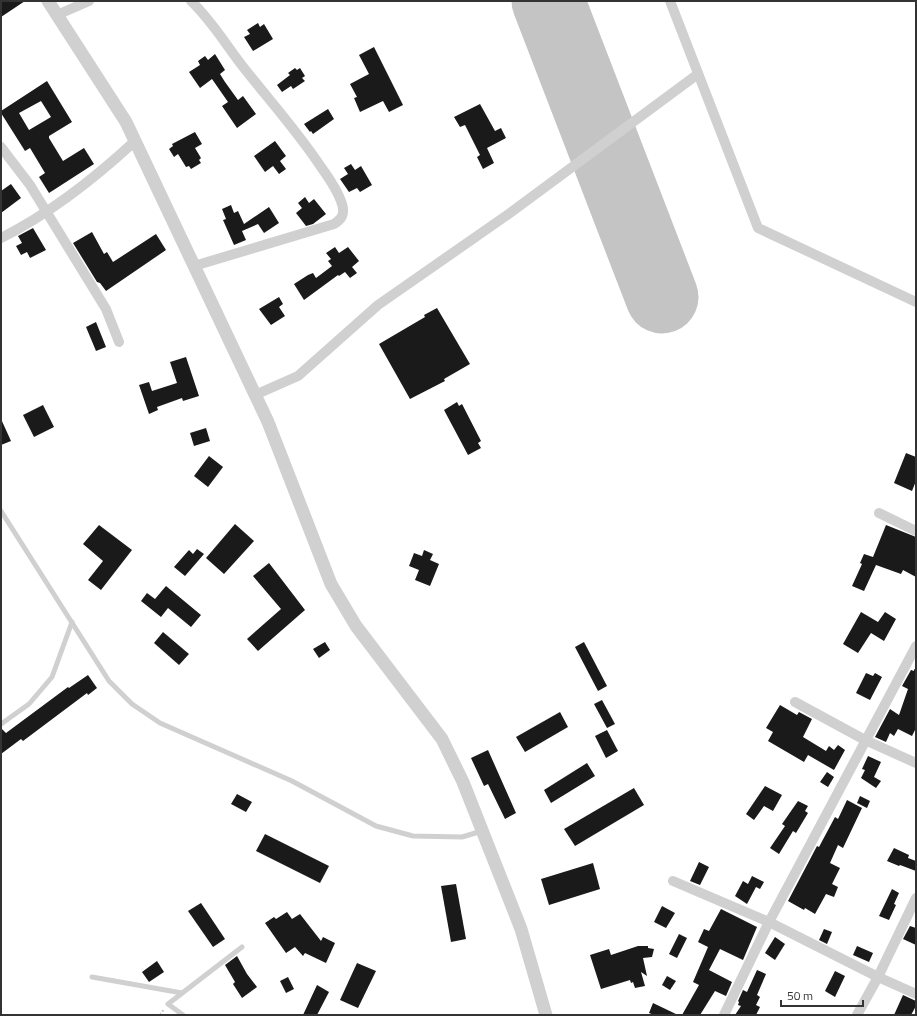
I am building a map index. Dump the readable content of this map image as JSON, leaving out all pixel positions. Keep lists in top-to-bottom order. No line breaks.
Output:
{"scale_bar":"50 m"}
